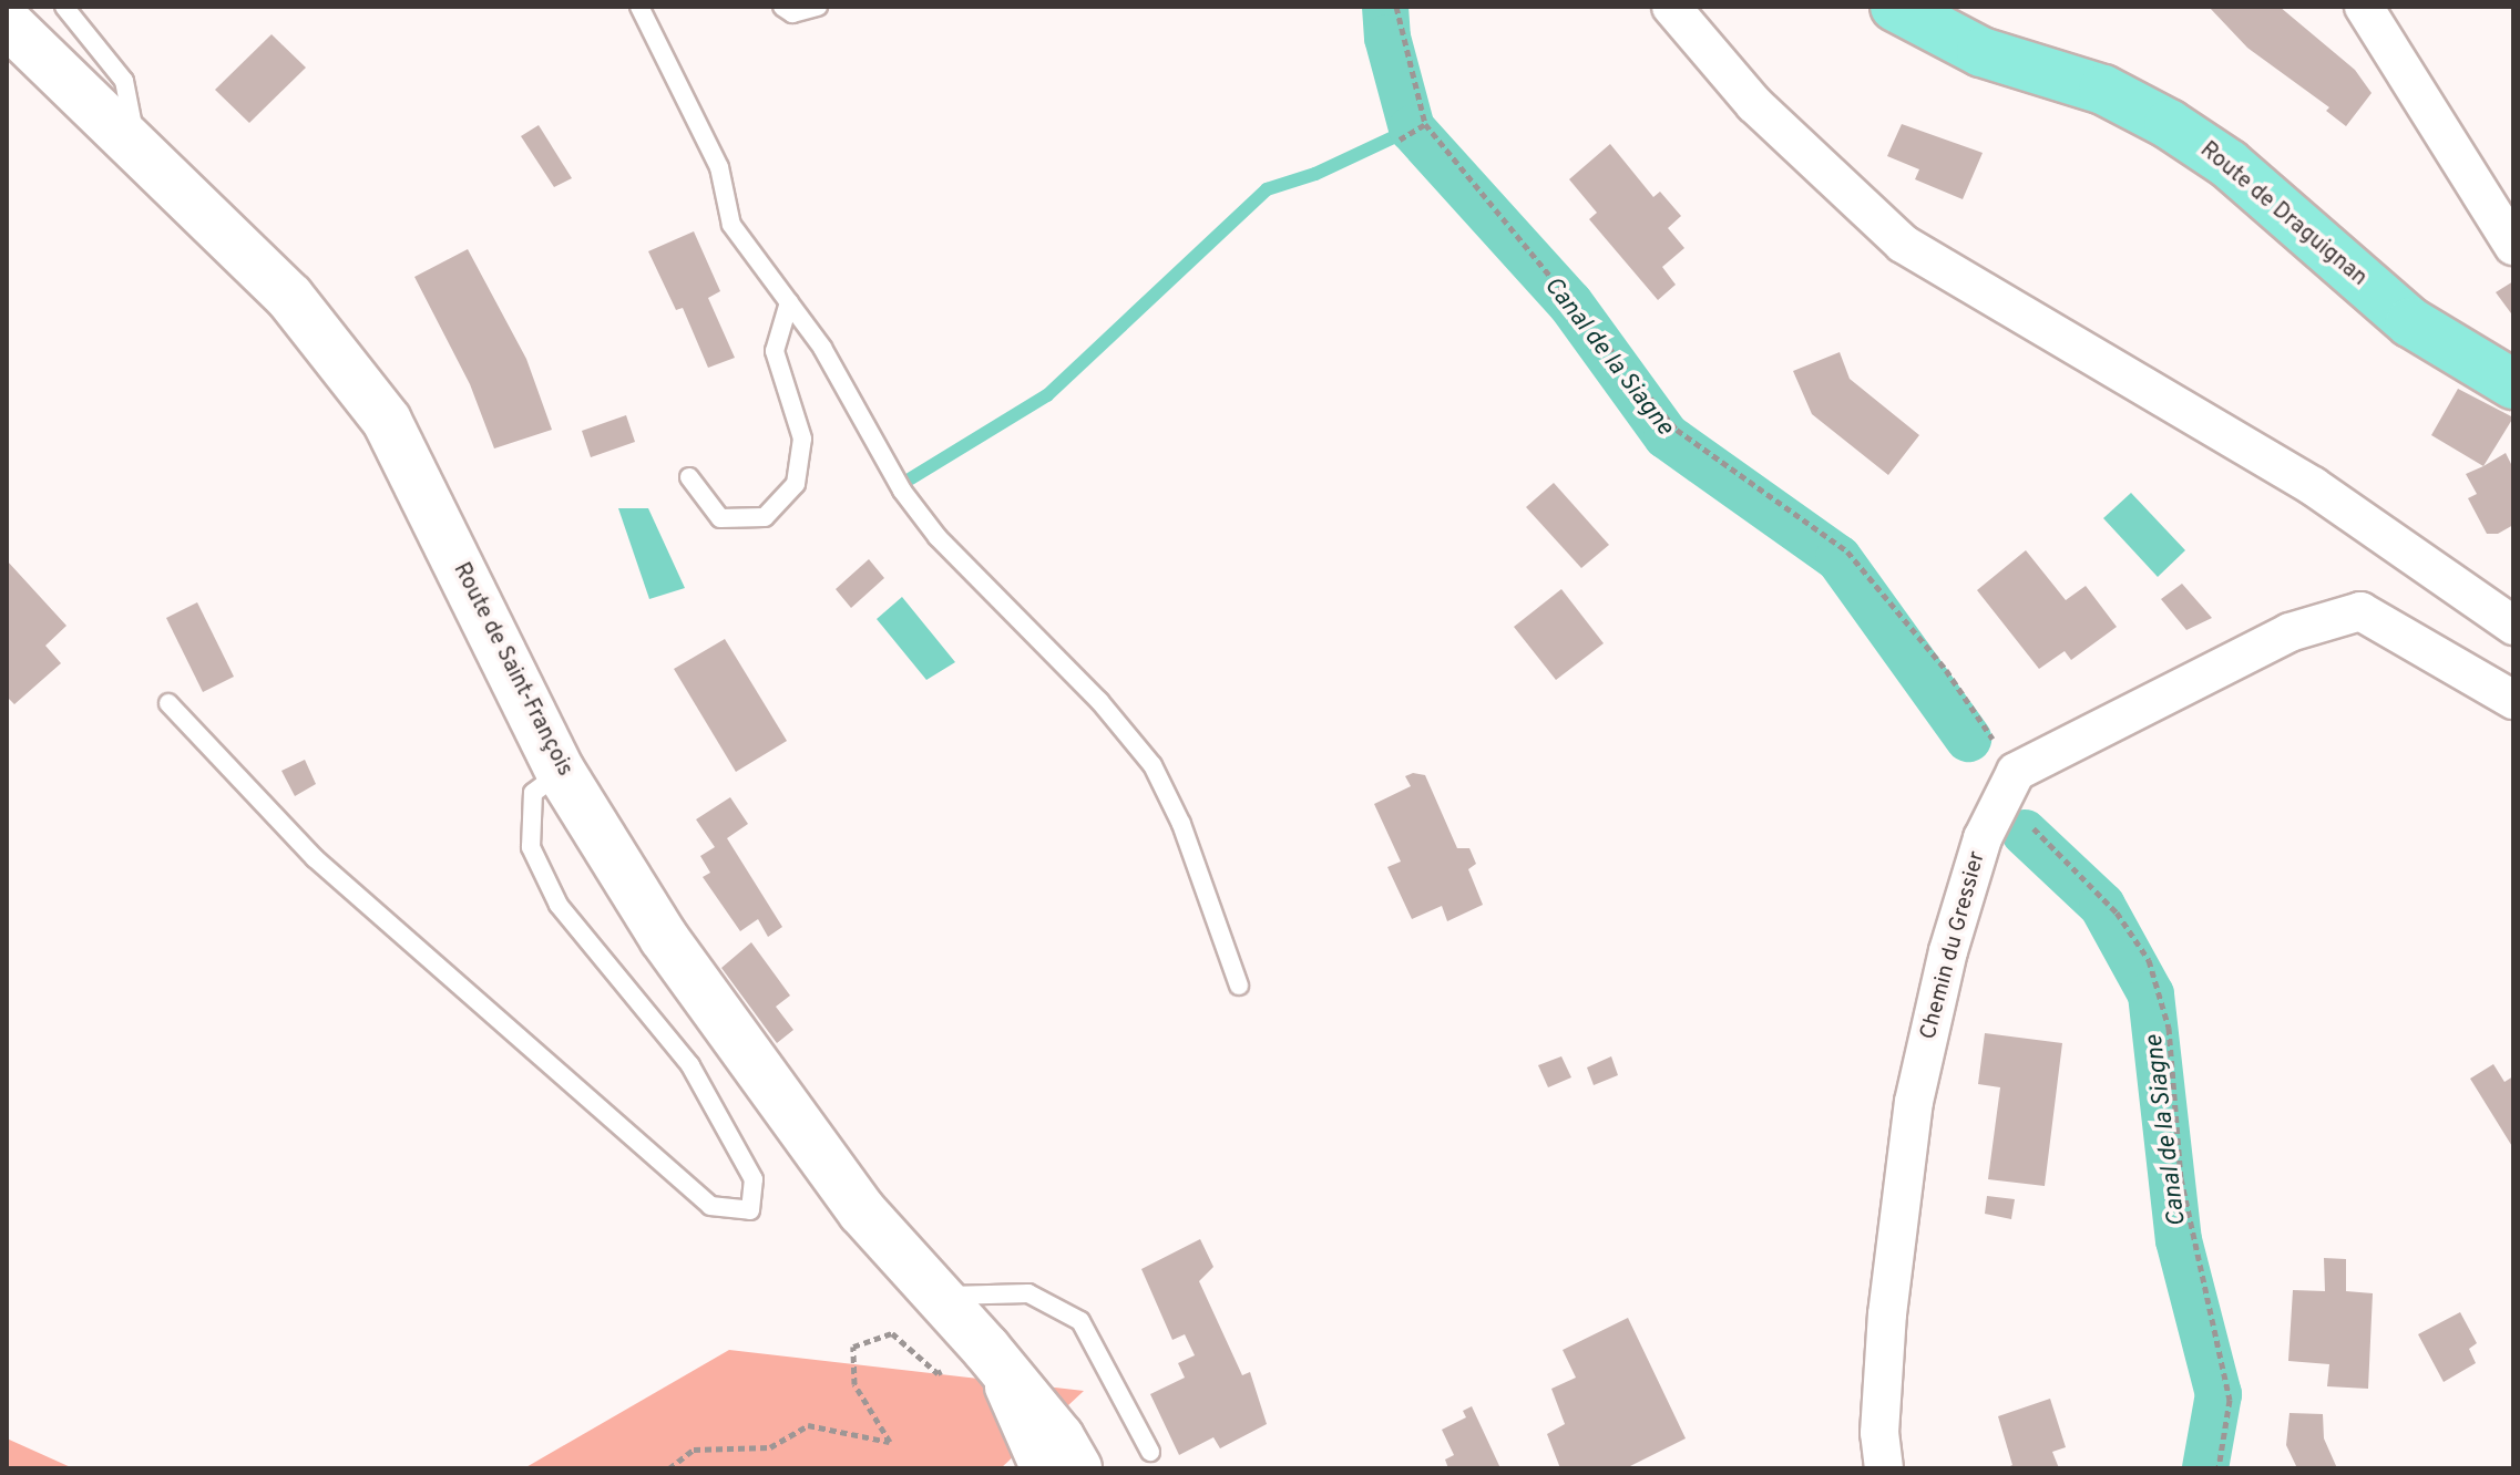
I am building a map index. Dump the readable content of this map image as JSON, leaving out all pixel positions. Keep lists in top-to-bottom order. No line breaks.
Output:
{"streets":{"main road":["Route de Draguignan","Route de Saint-François"],"street":["Chemin du Gressier"]},"water":["Canal de la Siagne"]}
